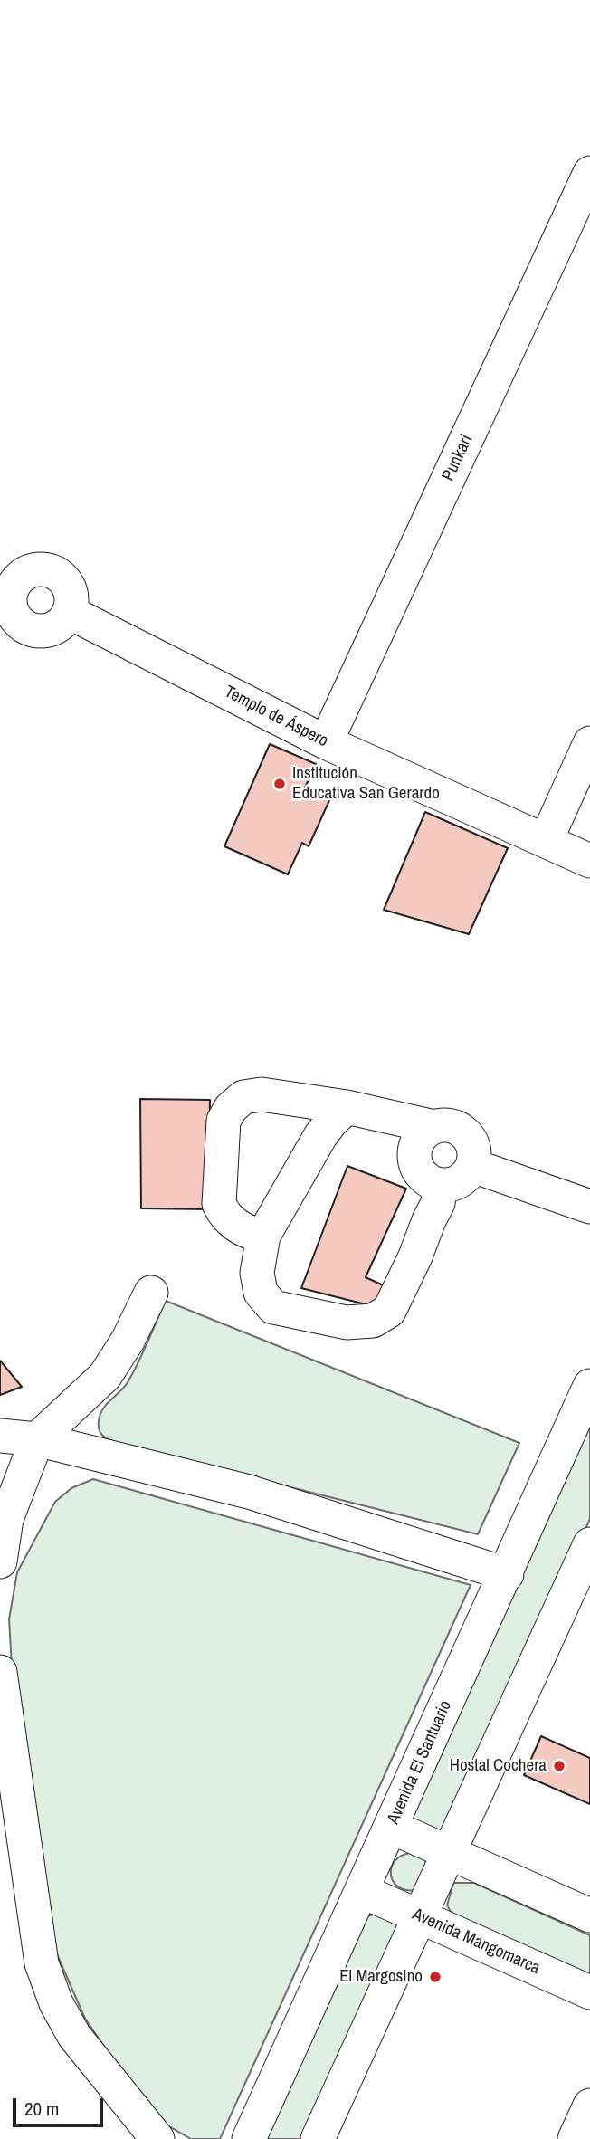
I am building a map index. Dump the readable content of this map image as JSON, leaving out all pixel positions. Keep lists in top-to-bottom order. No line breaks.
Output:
{"streets":{"street":["Punkari","Templo de Áspero","Avenida El Santuario","Avenida Mangomarca"]},"crossings":[["Punkari","Templo de Áspero"],["Avenida El Santuario","Avenida Mangomarca"]],"places":["Institución Educativa San Gerardo","Hostal Cochera","El Margosino"],"scale_bar":"20 m"}
